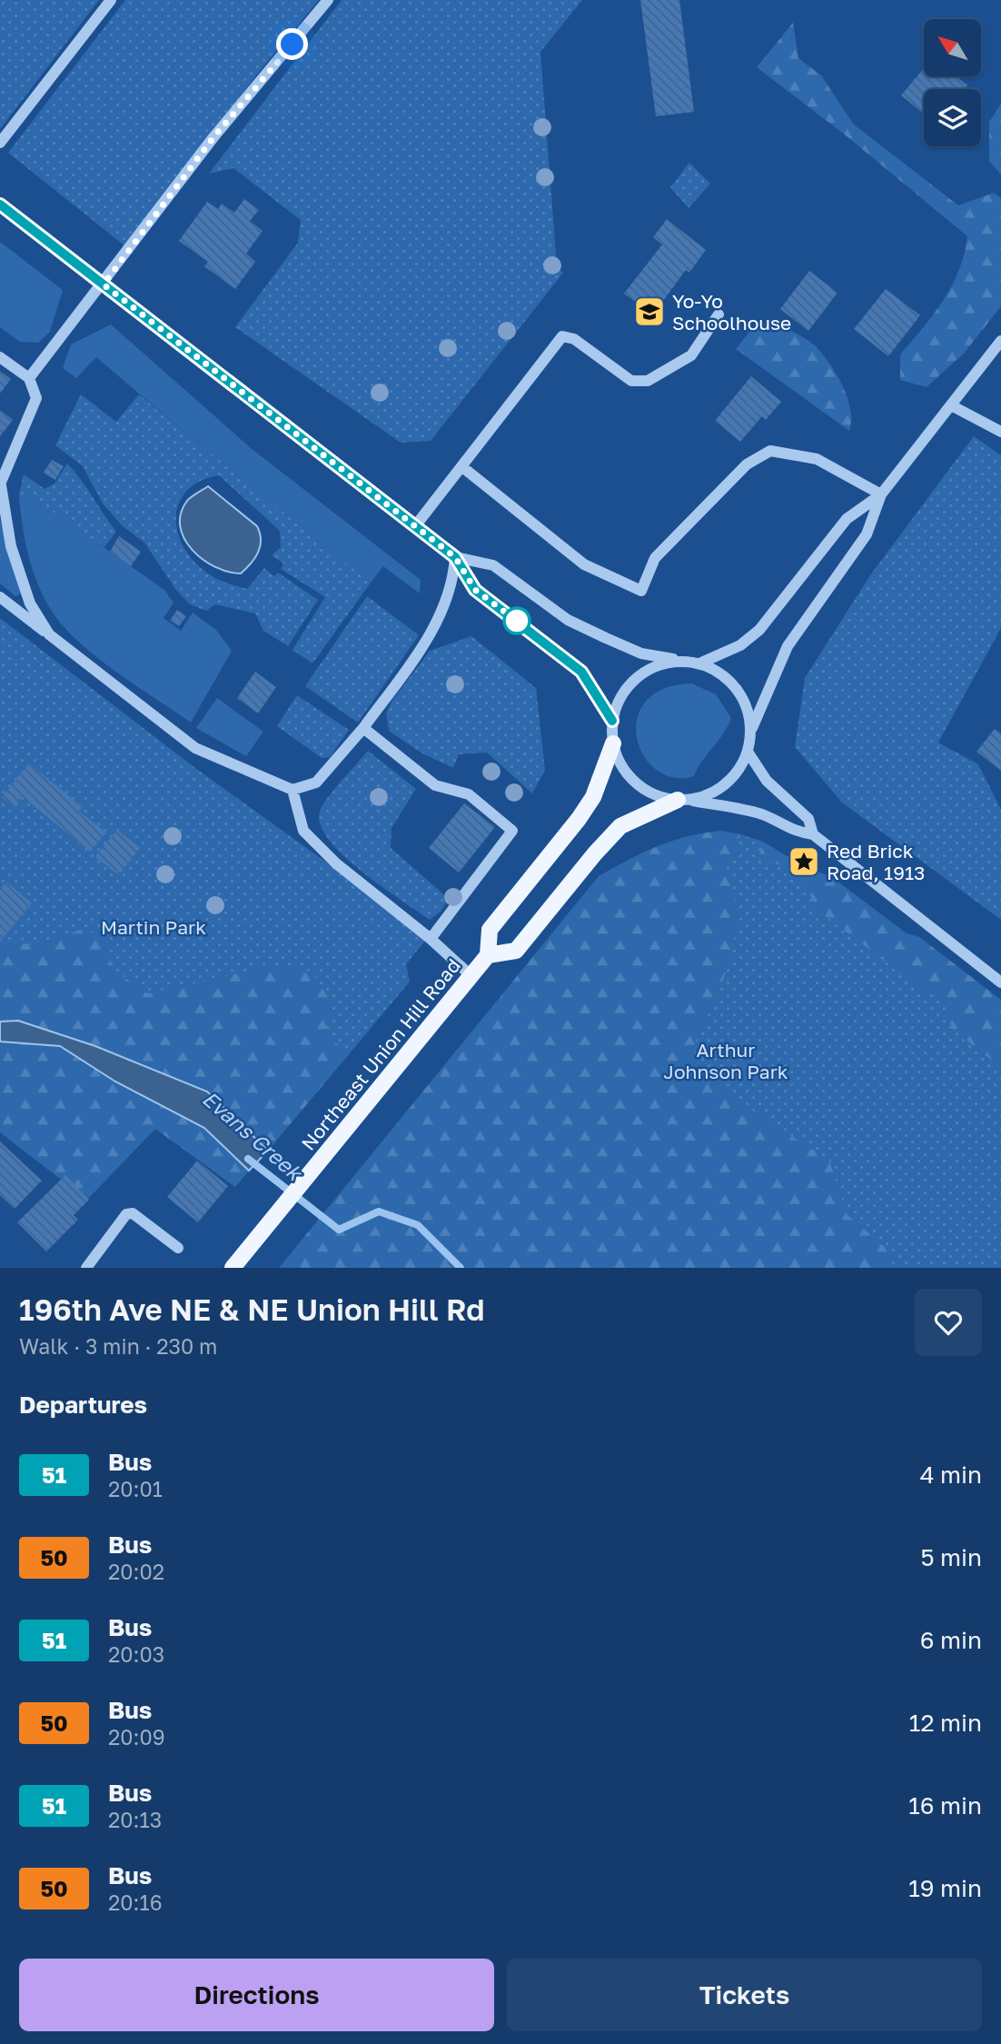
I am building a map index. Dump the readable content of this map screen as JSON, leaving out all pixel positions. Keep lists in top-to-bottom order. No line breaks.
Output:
{"streets":{"main road":["Northeast Union Hill Road"]},"water":["Evans Creek"],"parks":["Martin Park","Arthur Johnson Park"],"places":{"school or university":["Yo-Yo Schoolhouse"],"place":["Red Brick Road, 1913"]},"lines":["bus line 51"],"north":"top left","page":{"heading":[["196th Ave NE & NE Union Hill Rd","Walk · 3 min · 230 m"],"Departures"],"list":[{"mark":"51","name":"Bus","note":"20:01","value":"4 min"},{"mark":"50","name":"Bus","note":"20:02","value":"5 min"},{"mark":"51","name":"Bus","note":"20:03","value":"6 min"},{"mark":"50","name":"Bus","note":"20:09","value":"12 min"},{"mark":"51","name":"Bus","note":"20:13","value":"16 min"},{"mark":"50","name":"Bus","note":"20:16","value":"19 min"}],"buttons":["Directions","Tickets"]}}
